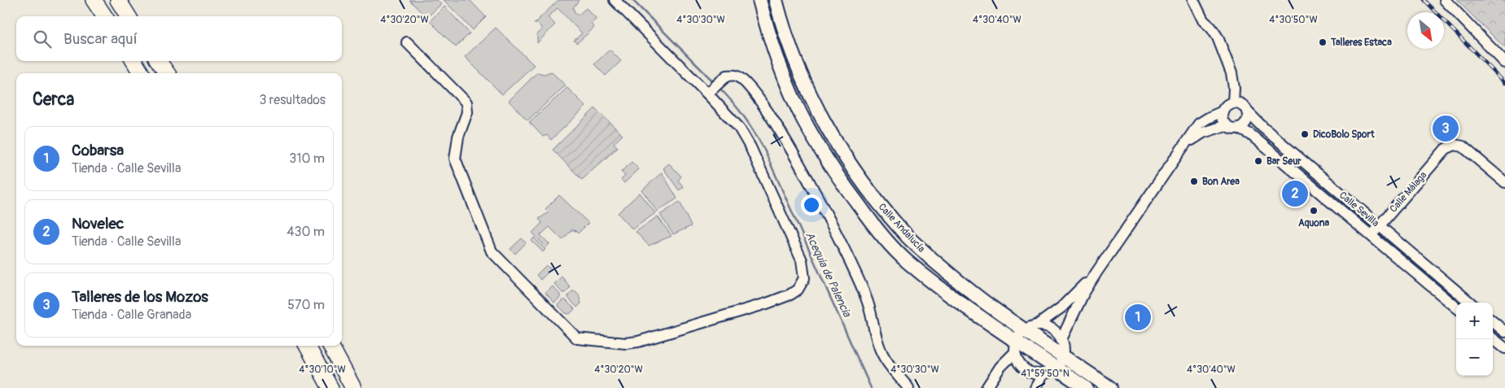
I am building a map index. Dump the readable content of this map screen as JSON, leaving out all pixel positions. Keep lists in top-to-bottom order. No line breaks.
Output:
{"streets":{"main road":["Calle Andalucía"],"street":["Calle Málaga","Calle Sevilla"]},"crossings":[["Calle Málaga","Calle Sevilla"]],"water":["Acequia de Palencia"],"places":["Talleres Estaca","DicoBolo Sport","Bar Seur","Bon Area","Aquona"],"north":"bottom right","page":{"search":"Buscar aquí","heading":["Cerca","3 resultados"],"pins":["3","2","1"],"list":[{"mark":"1","name":"Cobarsa","note":"Tienda · Calle Sevilla","value":"310 m"},{"mark":"2","name":"Novelec","note":"Tienda · Calle Sevilla","value":"430 m"},{"mark":"3","name":"Talleres de los Mozos","note":"Tienda · Calle Granada","value":"570 m"}],"map_buttons":["+","−"]},"coordinates":["4°30'20\"W","4°30'30\"W","4°30'40\"W","4°30'50\"W","4°30'10\"W","41°59'50\"N"]}
